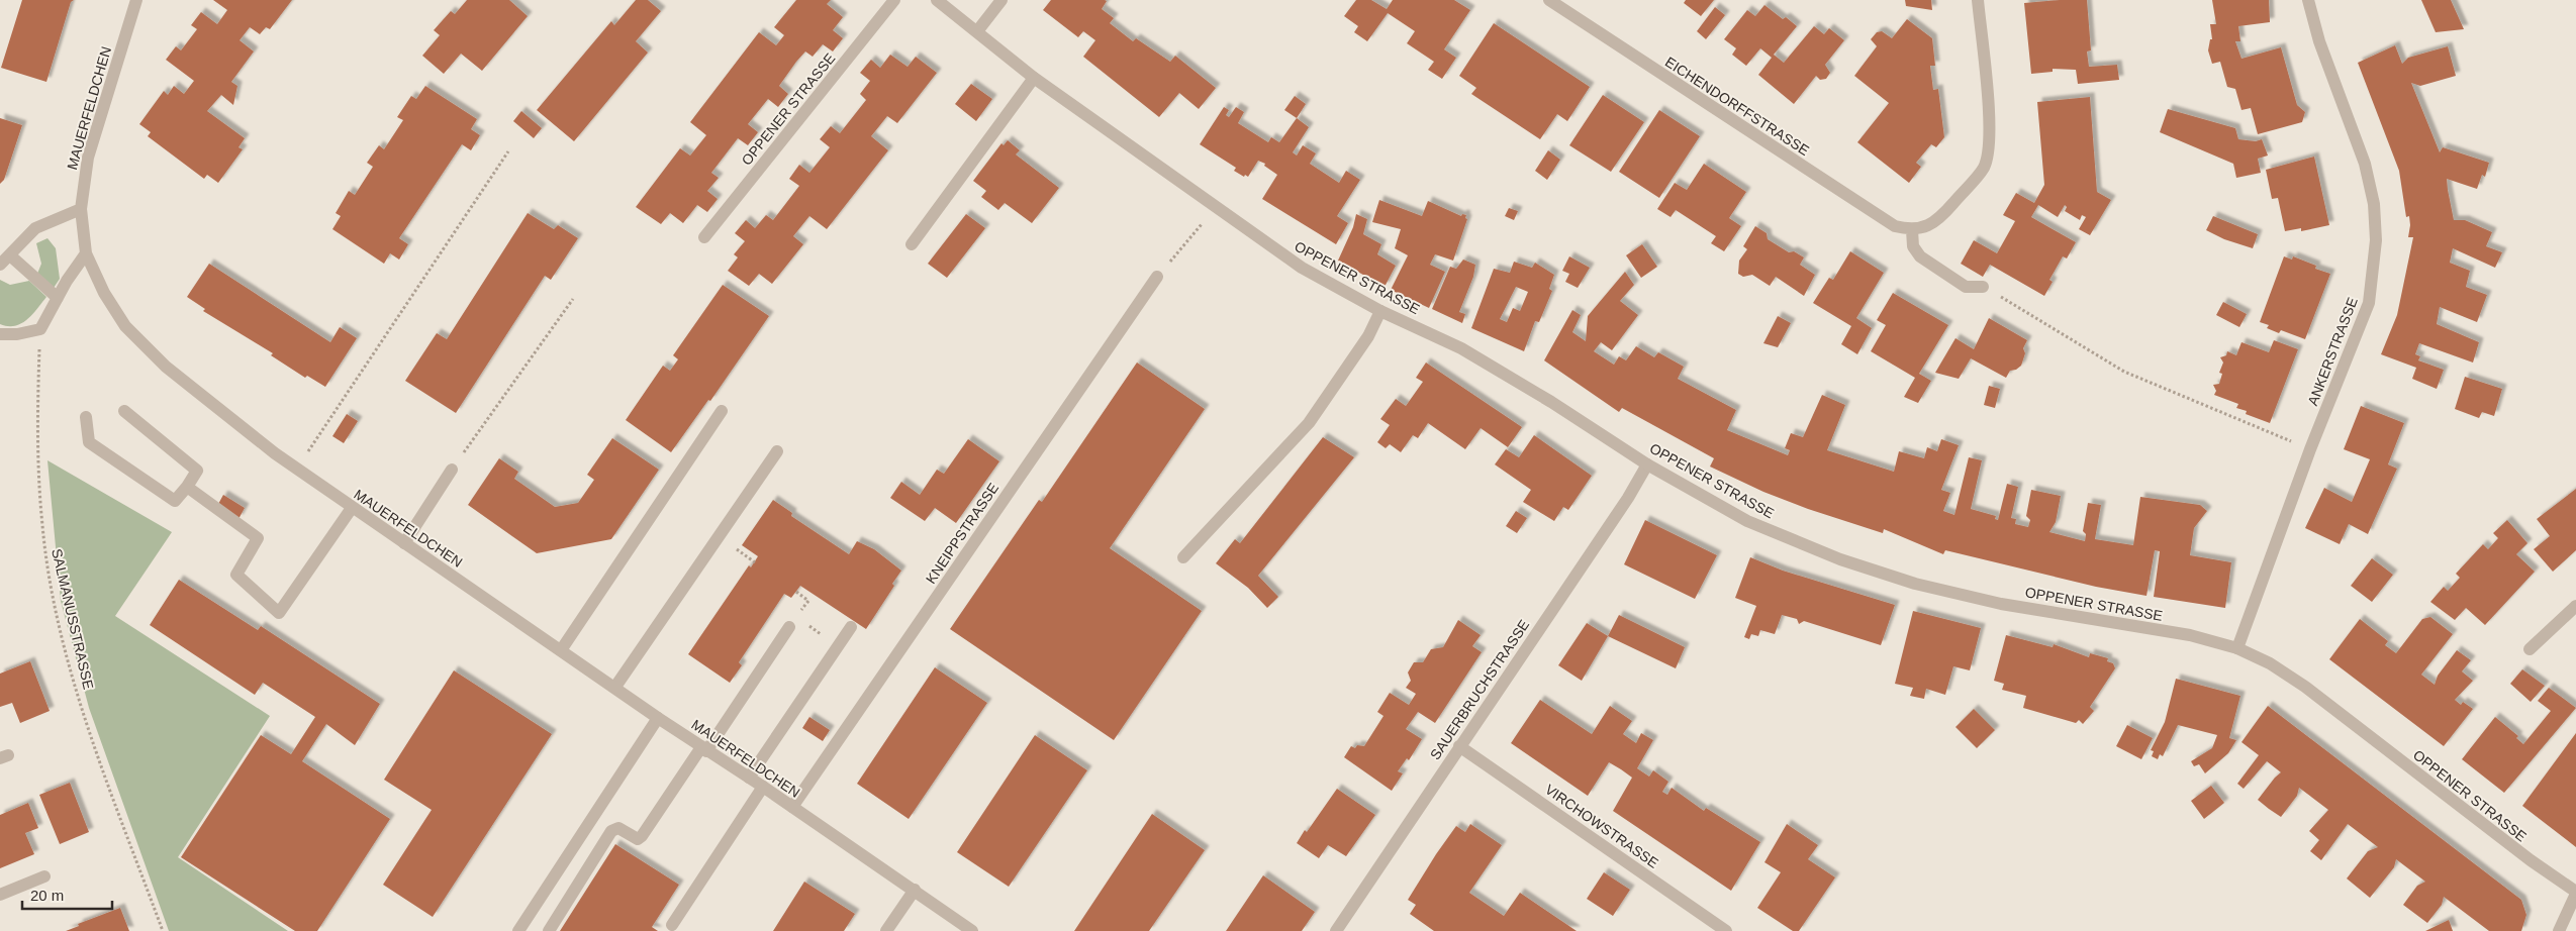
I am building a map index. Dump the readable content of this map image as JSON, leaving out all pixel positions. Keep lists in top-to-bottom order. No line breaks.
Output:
{"streets":{"street":["EICHENDORFFSTRASSE","MAUERFELDCHEN","OPPENER STRASSE","ANKERSTRASSE","KNEIPPSTRASSE","SAUERBRUCHSTRASSE","VIRCHOWSTRASSE"],"path":["SALMANUSSTRASSE"]},"crossings":[["MAUERFELDCHEN","KNEIPPSTRASSE"],["OPPENER STRASSE","ANKERSTRASSE"],["OPPENER STRASSE","SAUERBRUCHSTRASSE"],["SAUERBRUCHSTRASSE","VIRCHOWSTRASSE"]],"scale_bar":"20 m"}
